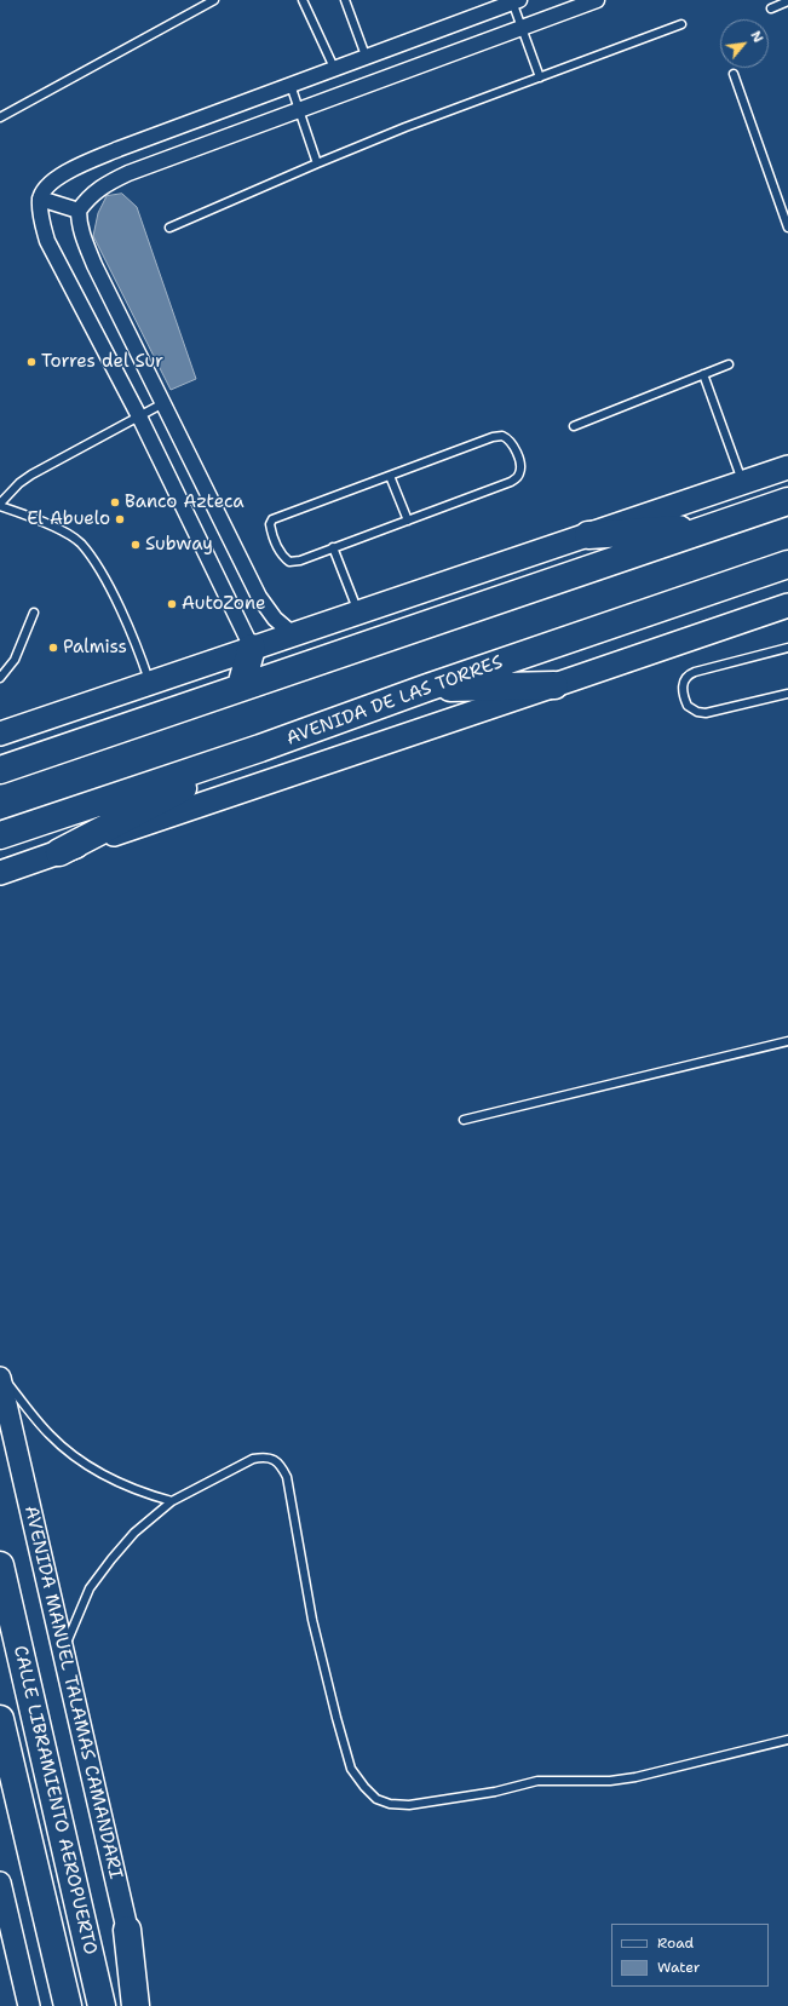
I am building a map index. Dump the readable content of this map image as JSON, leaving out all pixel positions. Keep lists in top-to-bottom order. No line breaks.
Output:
{"streets":{"highway":["AVENIDA DE LAS TORRES","CALLE LIBRAMIENTO AEROPUERTO"],"main road":["AVENIDA MANUEL TALAMAS CAMANDARI"]},"places":["Torres del Sur","Banco Azteca","El Abuelo","Subway","AutoZone","Palmiss"],"legend":["Road","Water"],"north":"top right"}
